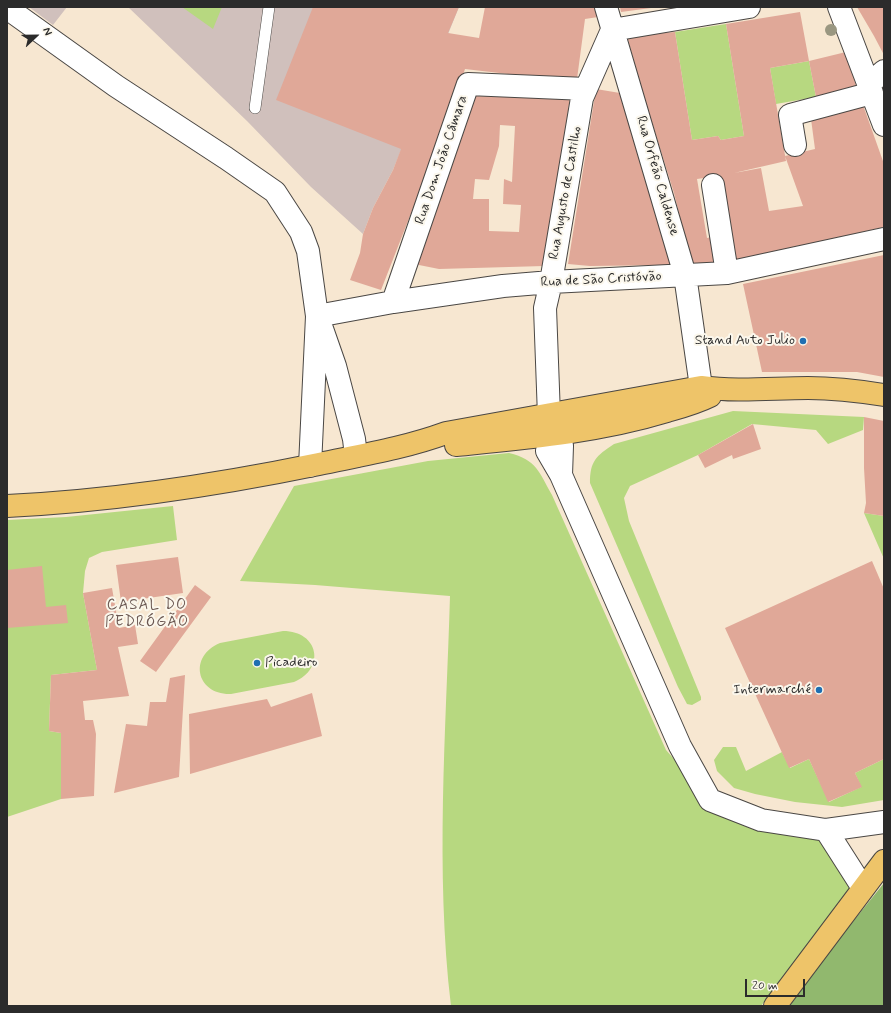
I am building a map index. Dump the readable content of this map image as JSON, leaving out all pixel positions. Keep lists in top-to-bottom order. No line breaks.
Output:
{"streets":{"street":["Rua Dom João Câmara","Rua Orfeão Caldense","Rua Augusto de Castilho","Rua de São Cristóvão"]},"crossings":[["Rua Dom João Câmara","Rua Augusto de Castilho"],["Rua Dom João Câmara","Rua de São Cristóvão"],["Rua Orfeão Caldense","Rua de São Cristóvão"],["Rua Augusto de Castilho","Rua de São Cristóvão"]],"districts":["CASAL DO PEDRÓGÃO"],"places":["Stand Auto Julio","Picadeiro","Intermarché"],"scale_bar":"20 m","north":"right"}
